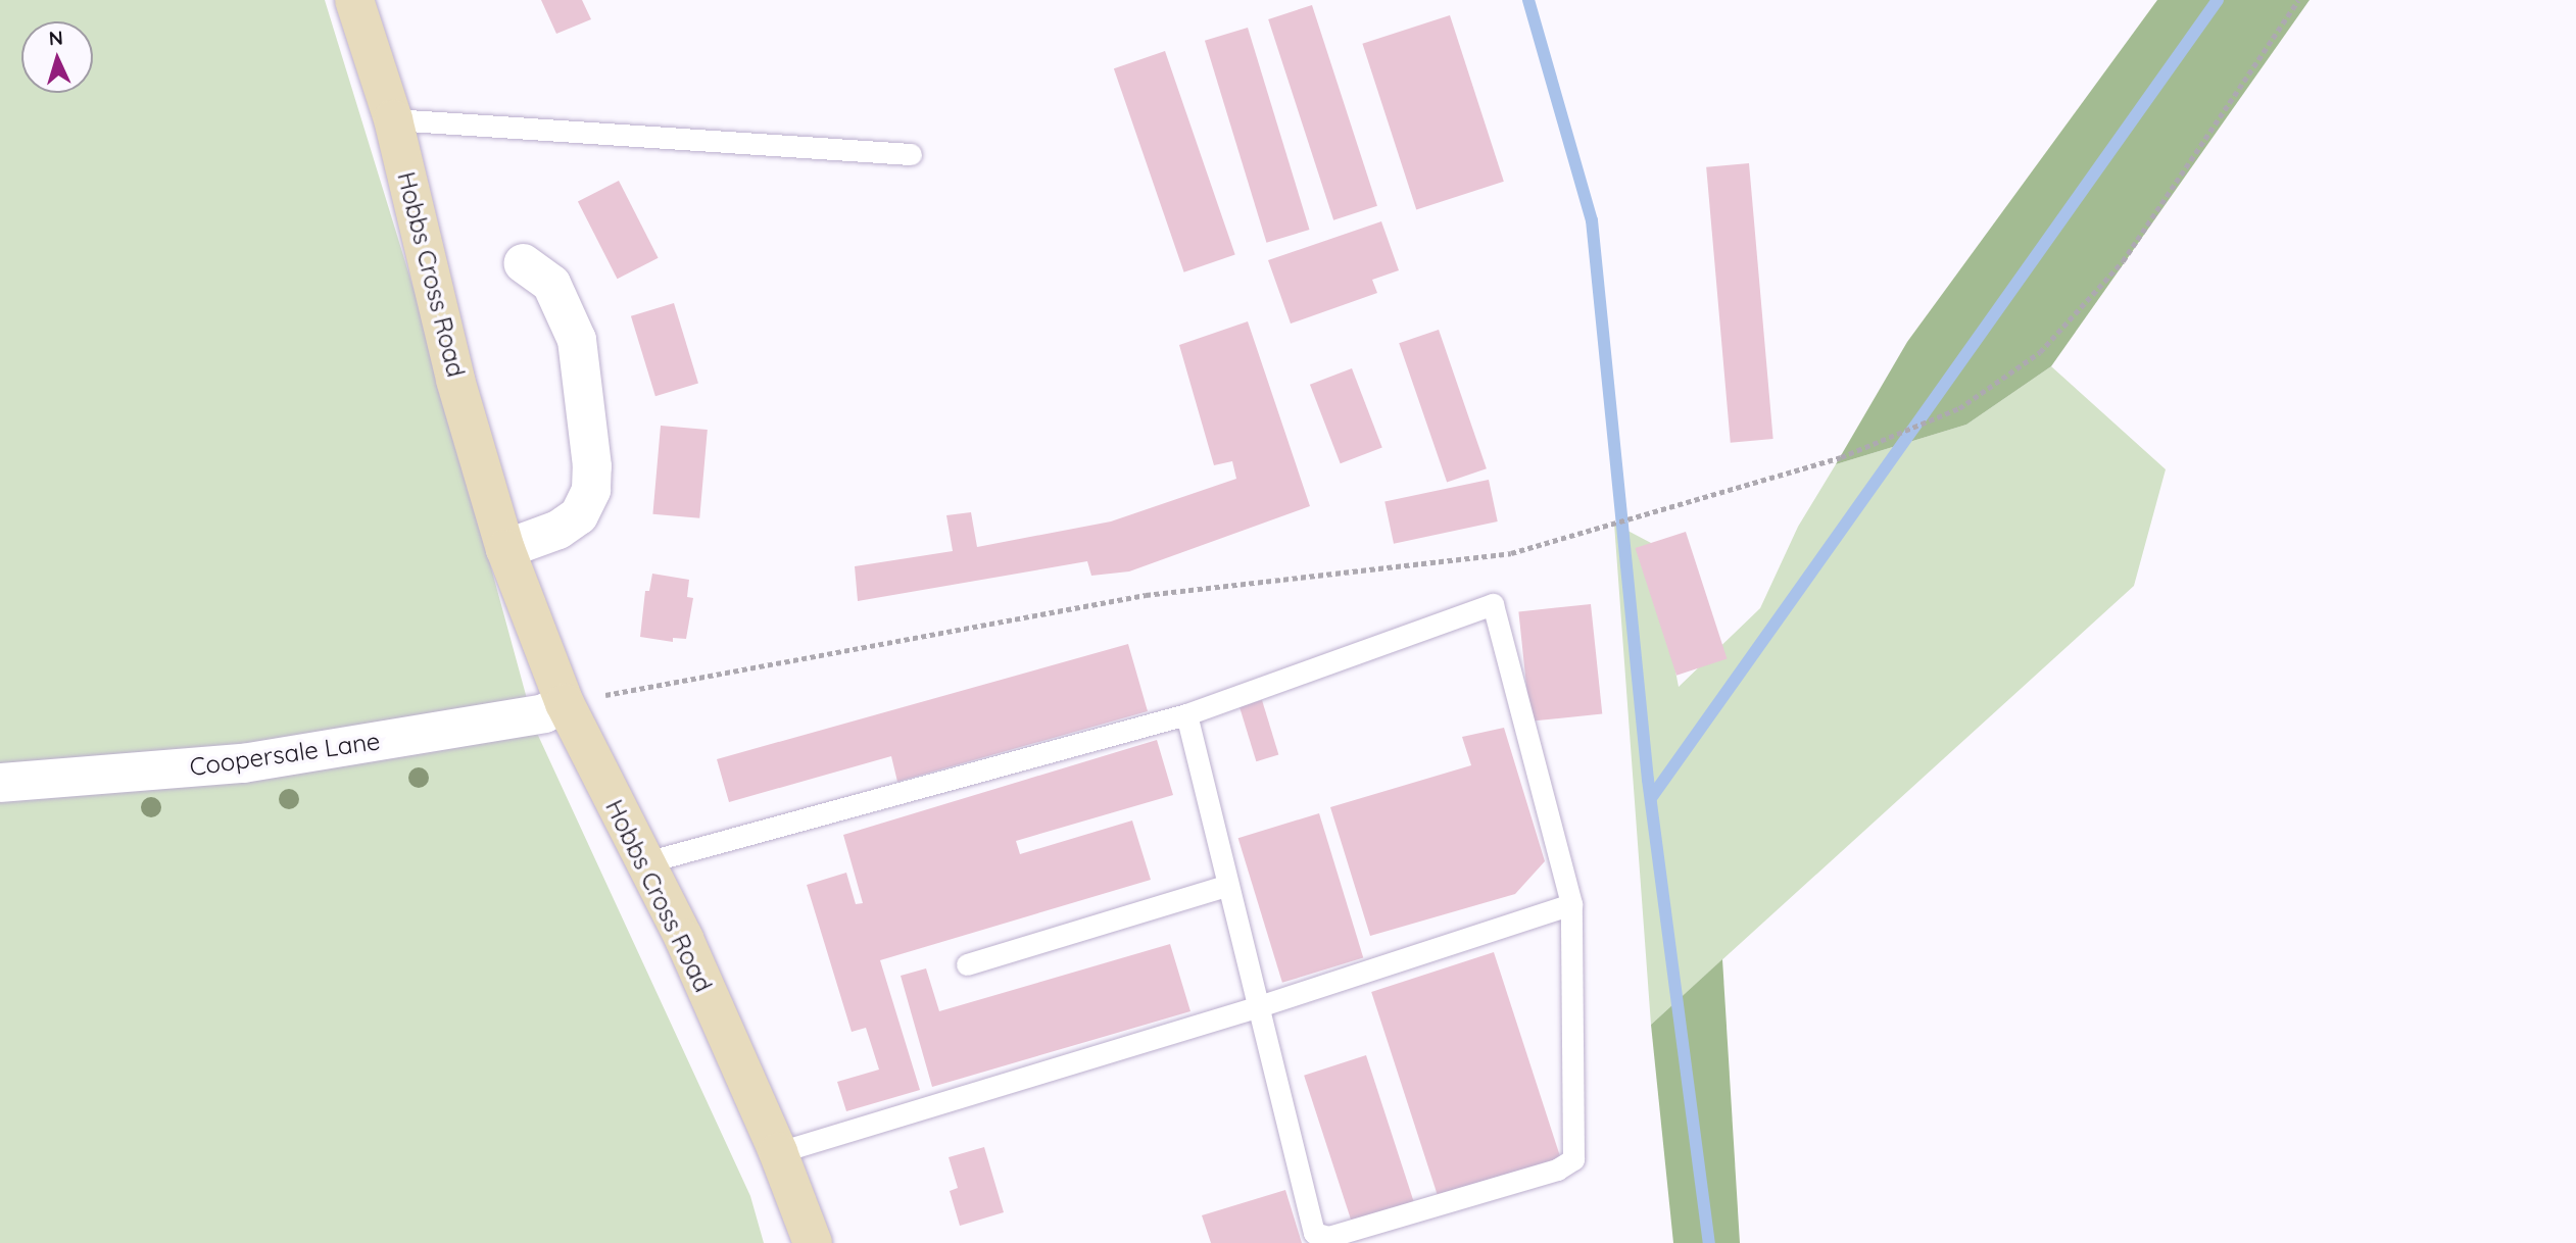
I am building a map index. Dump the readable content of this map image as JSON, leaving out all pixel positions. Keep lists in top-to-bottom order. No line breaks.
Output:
{"streets":{"street":["Hobbs Cross Road","Coopersale Lane"]},"crossings":[["Hobbs Cross Road","Coopersale Lane"]],"north":"top"}
